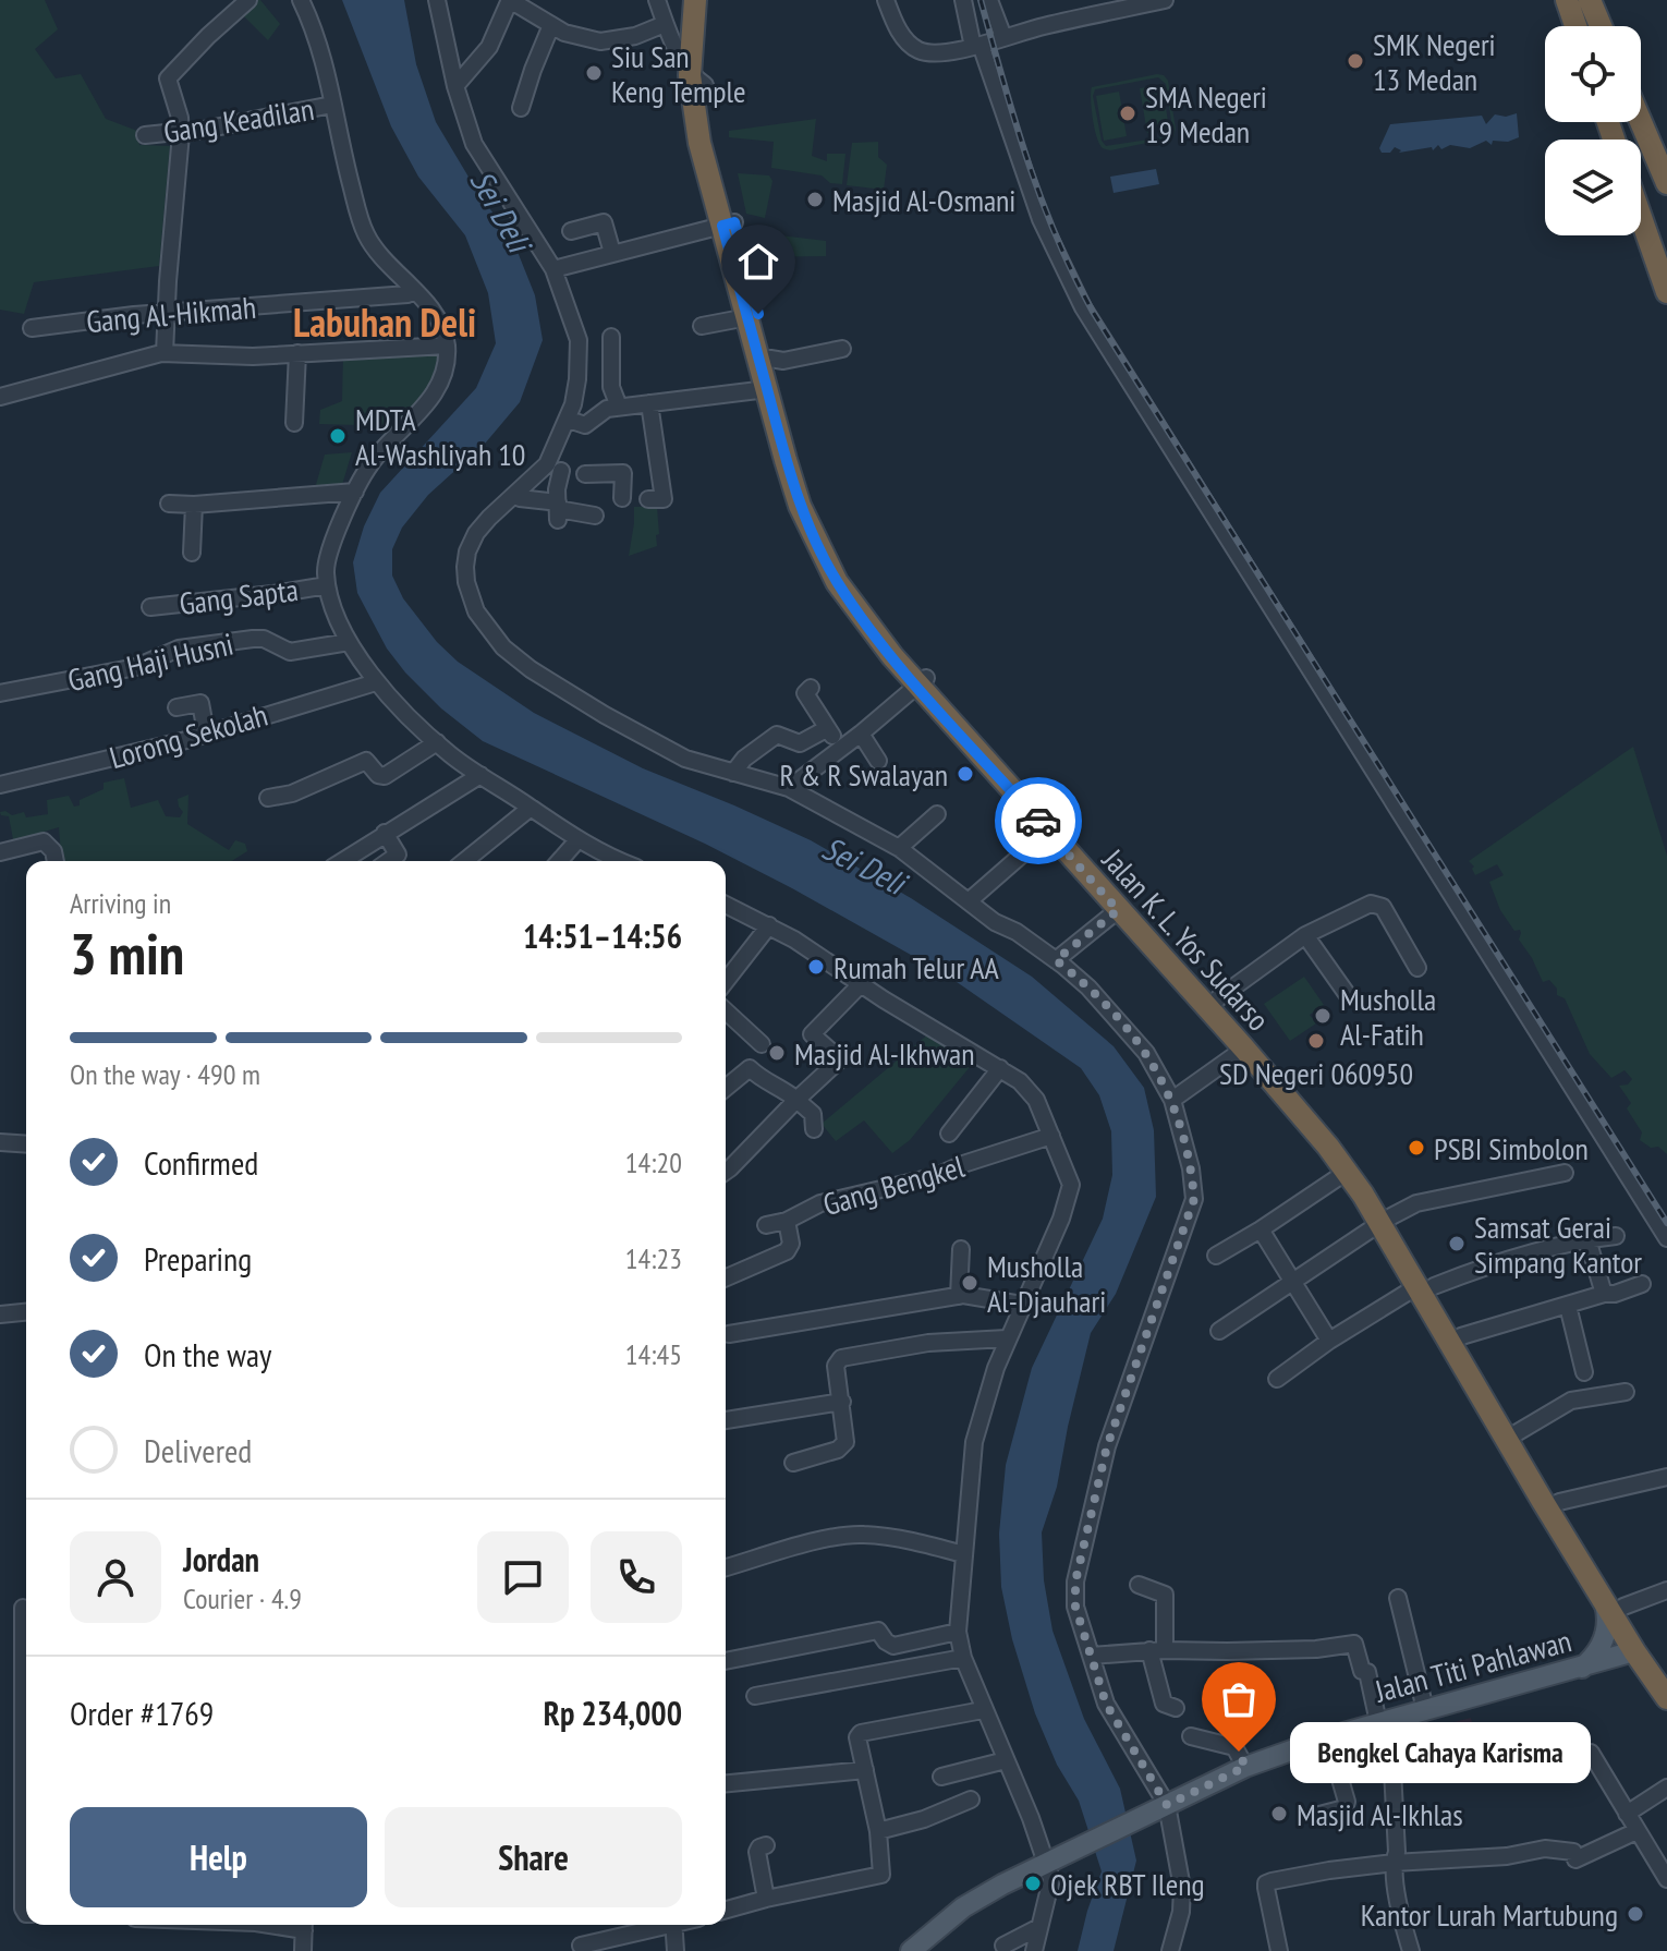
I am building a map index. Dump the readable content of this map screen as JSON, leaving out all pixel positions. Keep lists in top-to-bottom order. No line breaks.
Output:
{"streets":{"highway":["Jalan K. L. Yos Sudarso"],"main road":["Jalan Titi Pahlawan"],"street":["Gang Keadilan","Gang Al-Hikmah","Gang Sapta","Gang Haji Husni","Lorong Sekolah","Gang Bengkel"]},"crossings":[["Jalan K. L. Yos Sudarso","Jalan Titi Pahlawan"]],"districts":["Labuhan Deli"],"water":["Sei Deli"],"places":["SMK Negeri 13 Medan","Siu San Keng Temple","SMA Negeri 19 Medan","Masjid Al-Osmani","MDTA Al-Washliyah 10","R & R Swalayan","Rumah Telur AA","Musholla Al-Fatih","SD Negeri 060950","Masjid Al-Ikhwan","PSBI Simbolon","Samsat Gerai Simpang Kantor","Musholla Al-Djauhari","Bengkel Cahaya Karisma","Masjid Al-Ikhlas","Ojek RBT Ileng","Kantor Lurah Martubung"],"page":{"heading":["3 min","Arriving in","14:51–14:56"],"panel":["Jordan","Courier · 4.9","Order #1769","Rp 234,000"],"bar":"On the way · 490 m","list":[["Confirmed","14:20"],["Preparing","14:23"],["On the way","14:45"],"Delivered"],"bubble":"Bengkel Cahaya Karisma","buttons":["Help","Share"]}}
